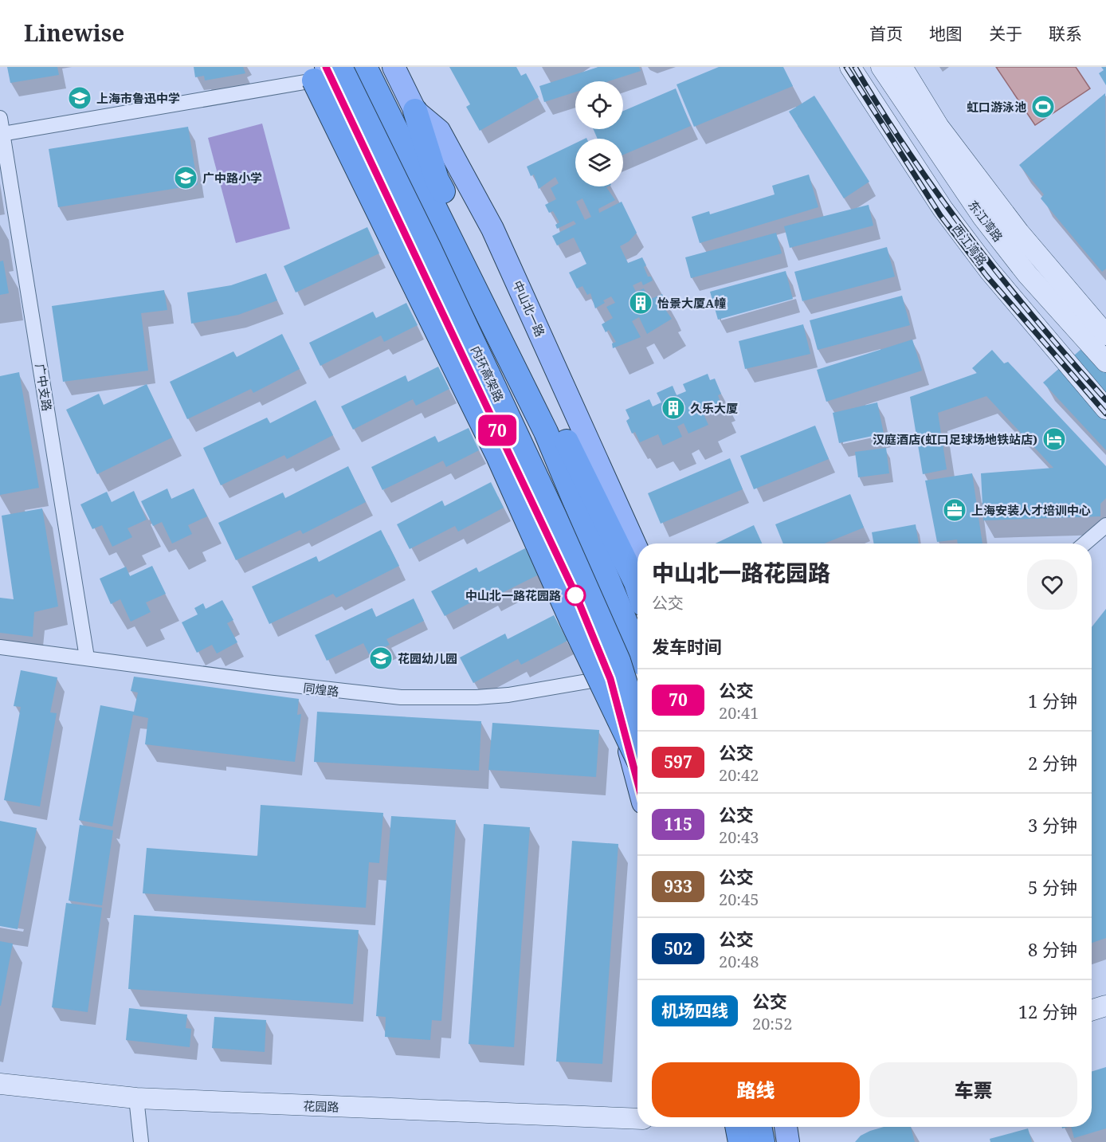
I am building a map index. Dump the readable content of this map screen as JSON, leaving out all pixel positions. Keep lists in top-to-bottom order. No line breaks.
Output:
{"streets":{"highway":["内环高架路"],"main road":["东江湾路","西江湾路","中山北一路","花园路"],"street":["广中支路","同煌路"]},"crossings":[["广中支路","同煌路"]],"places":{"school or university":["上海市鲁迅中学","广中路小学","花园幼儿园"],"sports":["虹口游泳池"],"building":["怡景大厦A幢","久乐大厦"],"hotel":["汉庭酒店(虹口足球场地铁站店)"],"office":["上海安装人才培训中心"],"other":["中山北一路花园路"]},"lines":["bus line 70"],"page":{"header":"Linewise","nav":["首页","地图","关于","联系"],"on_map":"70","heading":[["中山北一路花园路","公交"],"发车时间"],"list":[{"mark":"70","name":"公交","note":"20:41","value":"1 分钟"},{"mark":"597","name":"公交","note":"20:42","value":"2 分钟"},{"mark":"115","name":"公交","note":"20:43","value":"3 分钟"},{"mark":"933","name":"公交","note":"20:45","value":"5 分钟"},{"mark":"502","name":"公交","note":"20:48","value":"8 分钟"},{"mark":"机场四线","name":"公交","note":"20:52","value":"12 分钟"}],"buttons":["路线","车票"]}}
